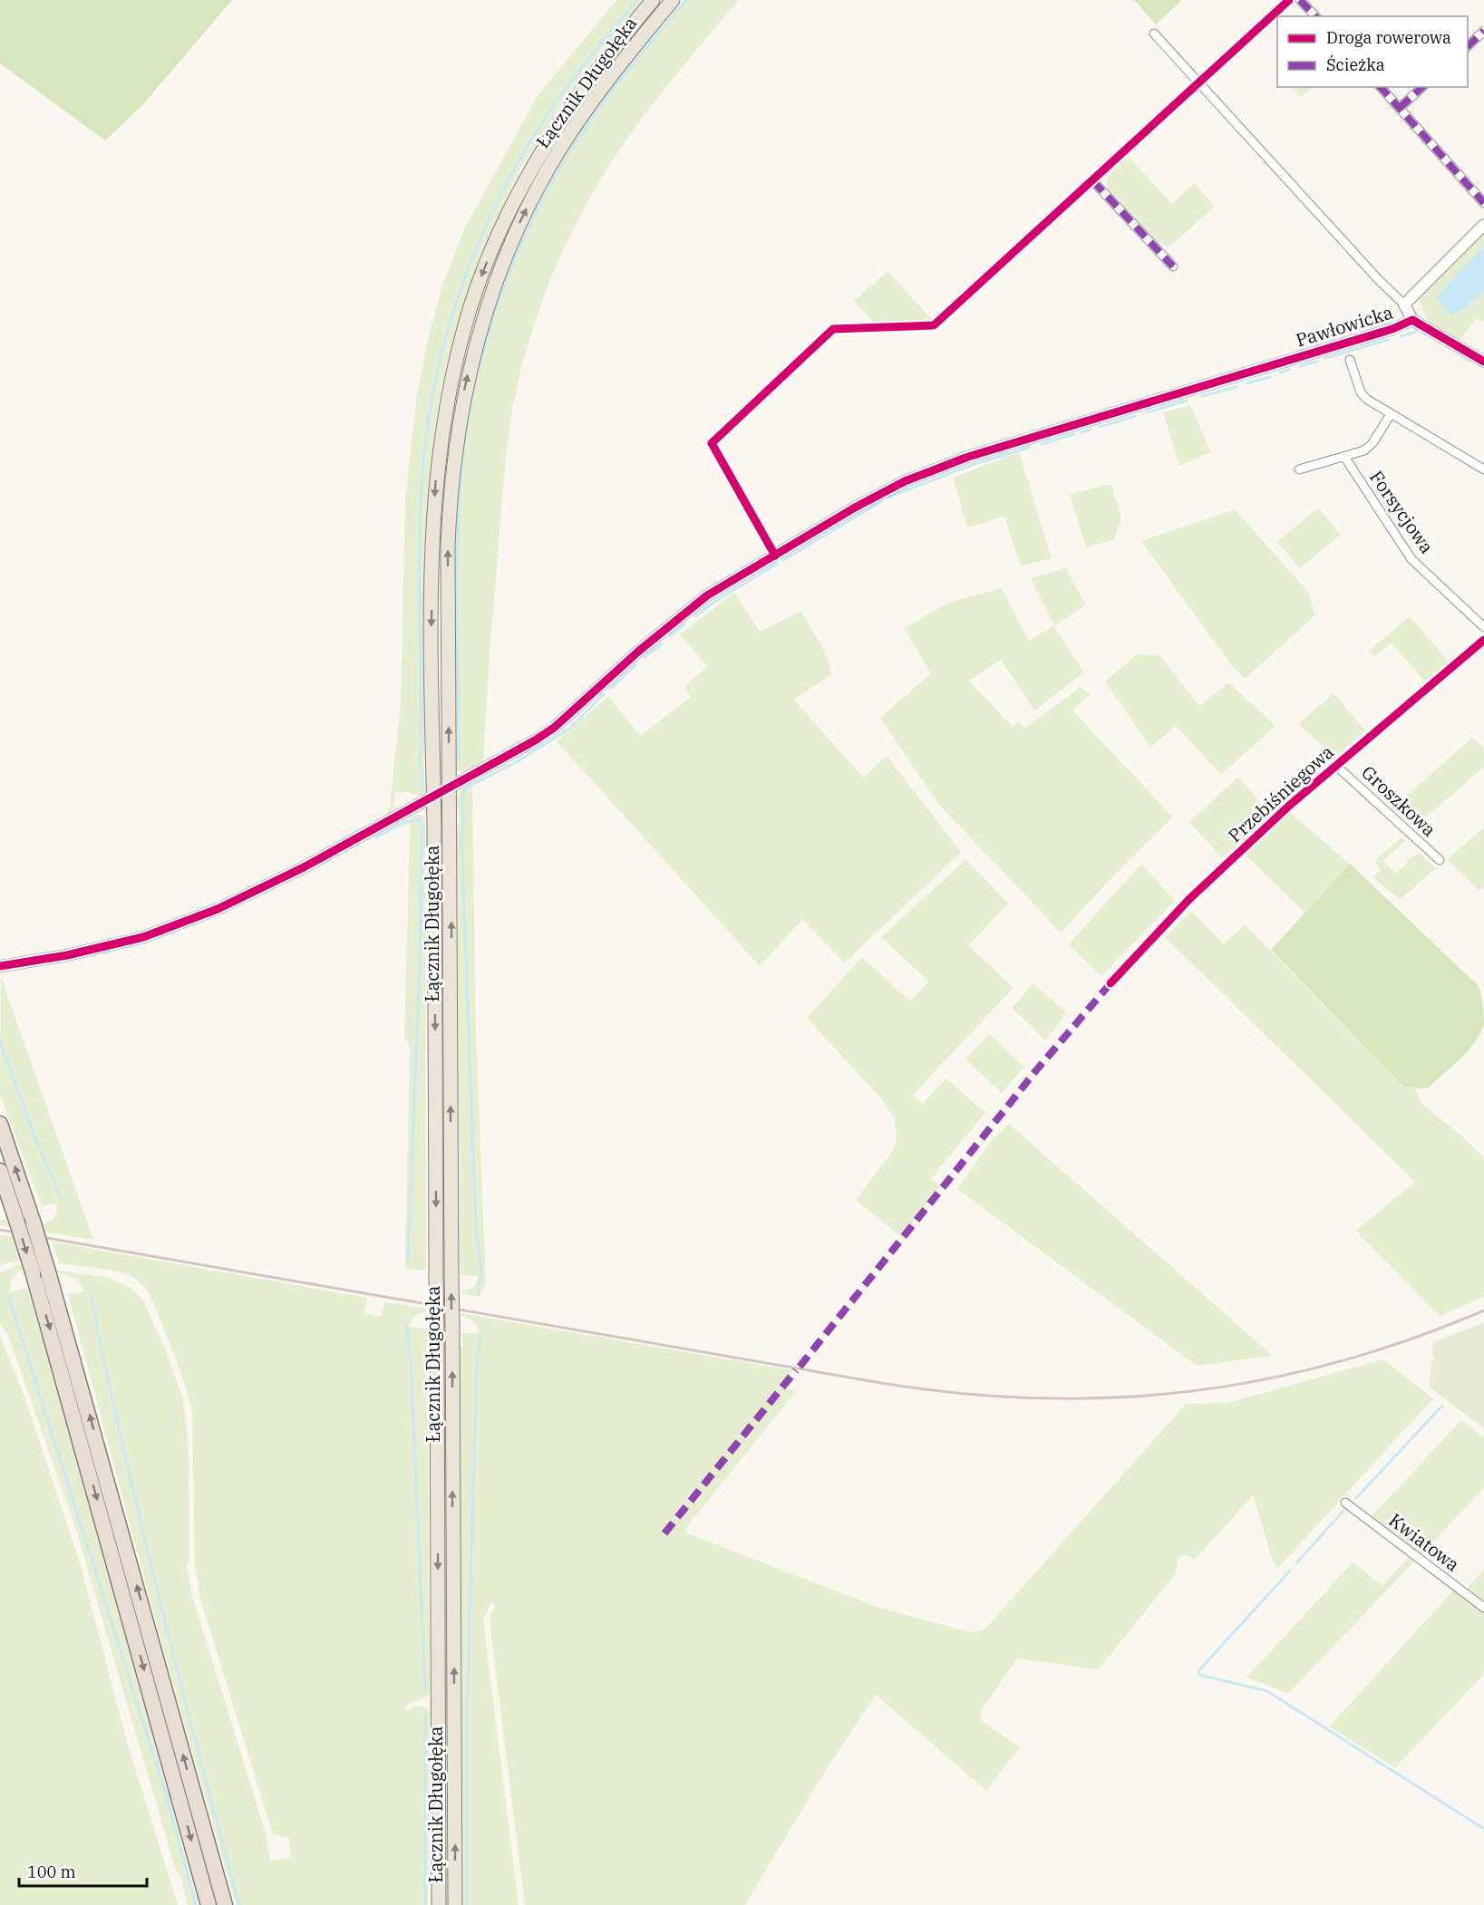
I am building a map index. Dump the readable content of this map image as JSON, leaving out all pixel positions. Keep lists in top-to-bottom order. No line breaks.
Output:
{"streets":{"main road":["Łącznik Długołęka"],"street":["Pawłowicka","Forsycjowa","Przebiśniegowa","Groszkowa","Kwiatowa"]},"crossings":[["Łącznik Długołęka","Pawłowicka"],["Przebiśniegowa","Groszkowa"]],"legend":["Droga rowerowa","Ścieżka"],"scale_bar":"100 m"}
